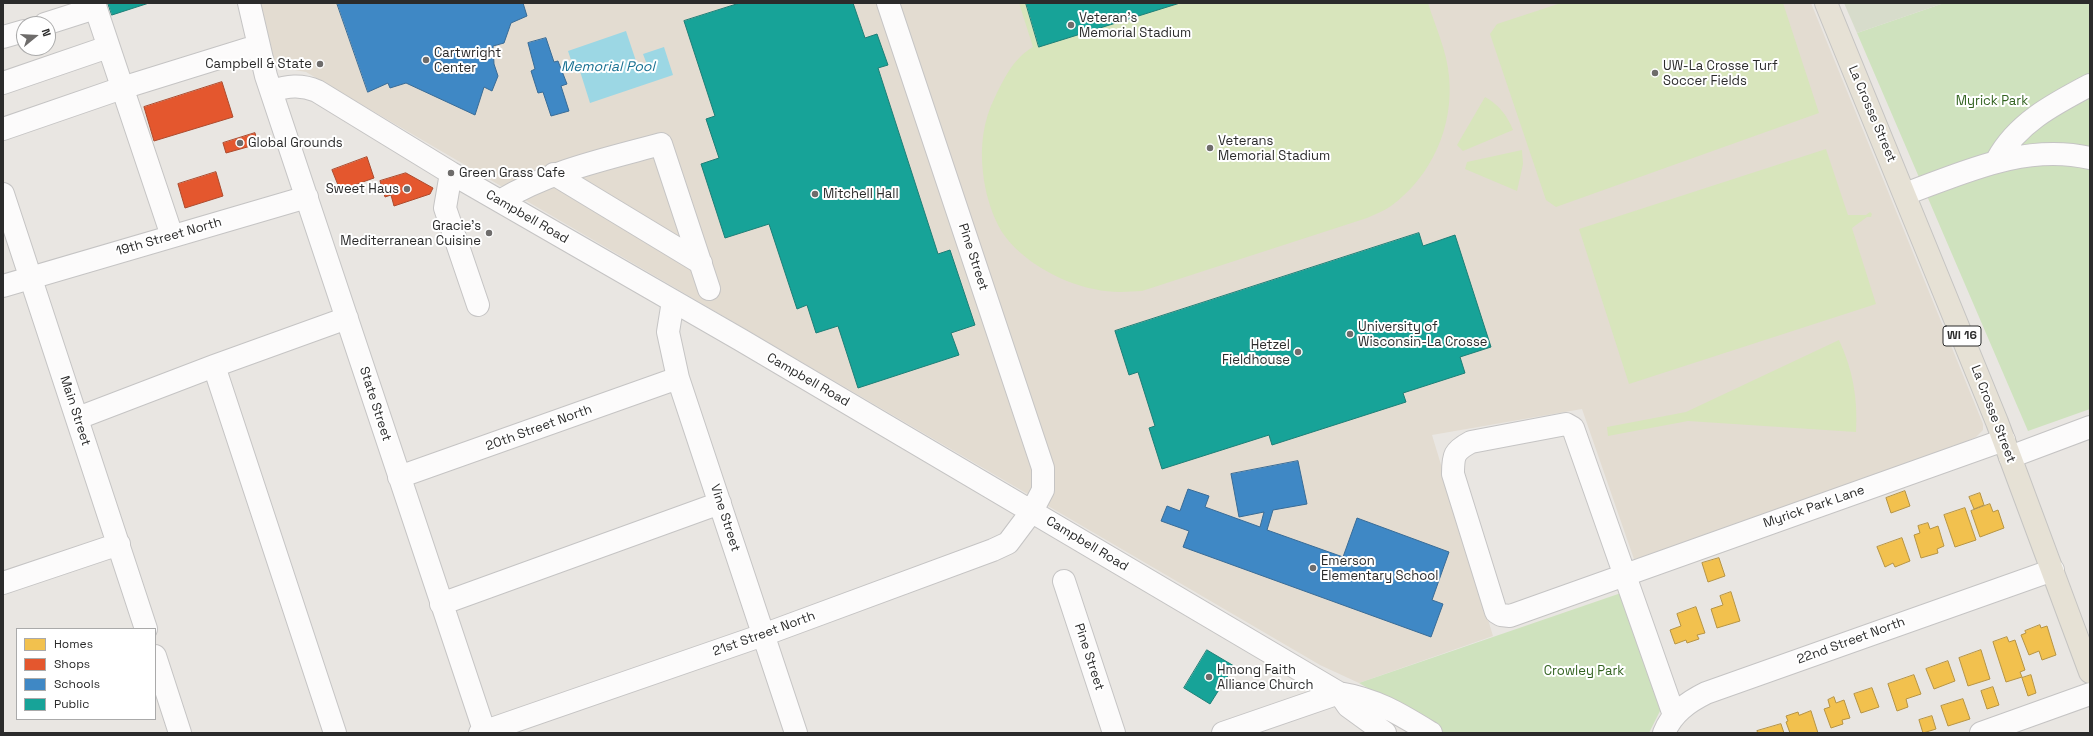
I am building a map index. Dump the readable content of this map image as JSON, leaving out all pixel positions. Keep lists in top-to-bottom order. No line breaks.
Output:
{"streets":{"main road":["La Crosse Street","WI 16"],"street":["Campbell Road","19th Street North","Pine Street","State Street","Main Street","20th Street North","Myrick Park Lane","Vine Street","21st Street North","22nd Street North"]},"crossings":[["La Crosse Street","Myrick Park Lane"],["La Crosse Street","22nd Street North"],["Campbell Road","Pine Street"],["Campbell Road","State Street"],["Campbell Road","Vine Street"],["Campbell Road","21st Street North"],["19th Street North","State Street"],["19th Street North","Main Street"],["Pine Street","21st Street North"],["State Street","20th Street North"],["State Street","21st Street North"],["20th Street North","Vine Street"],["Vine Street","21st Street North"]],"water":["Memorial Pool"],"parks":["Myrick Park","Crowley Park"],"places":["Veteran's Memorial Stadium","Cartwright Center","Campbell & State","UW-La Crosse Turf Soccer Fields","Global Grounds","Veterans Memorial Stadium","Green Grass Cafe","Sweet Haus","Mitchell Hall","Gracie's Mediterranean Cuisine","University of Wisconsin-La Crosse","Hetzel Fieldhouse","Emerson Elementary School","Hmong Faith Alliance Church"],"legend":["Homes","Shops","Schools","Public"],"north":"right"}
